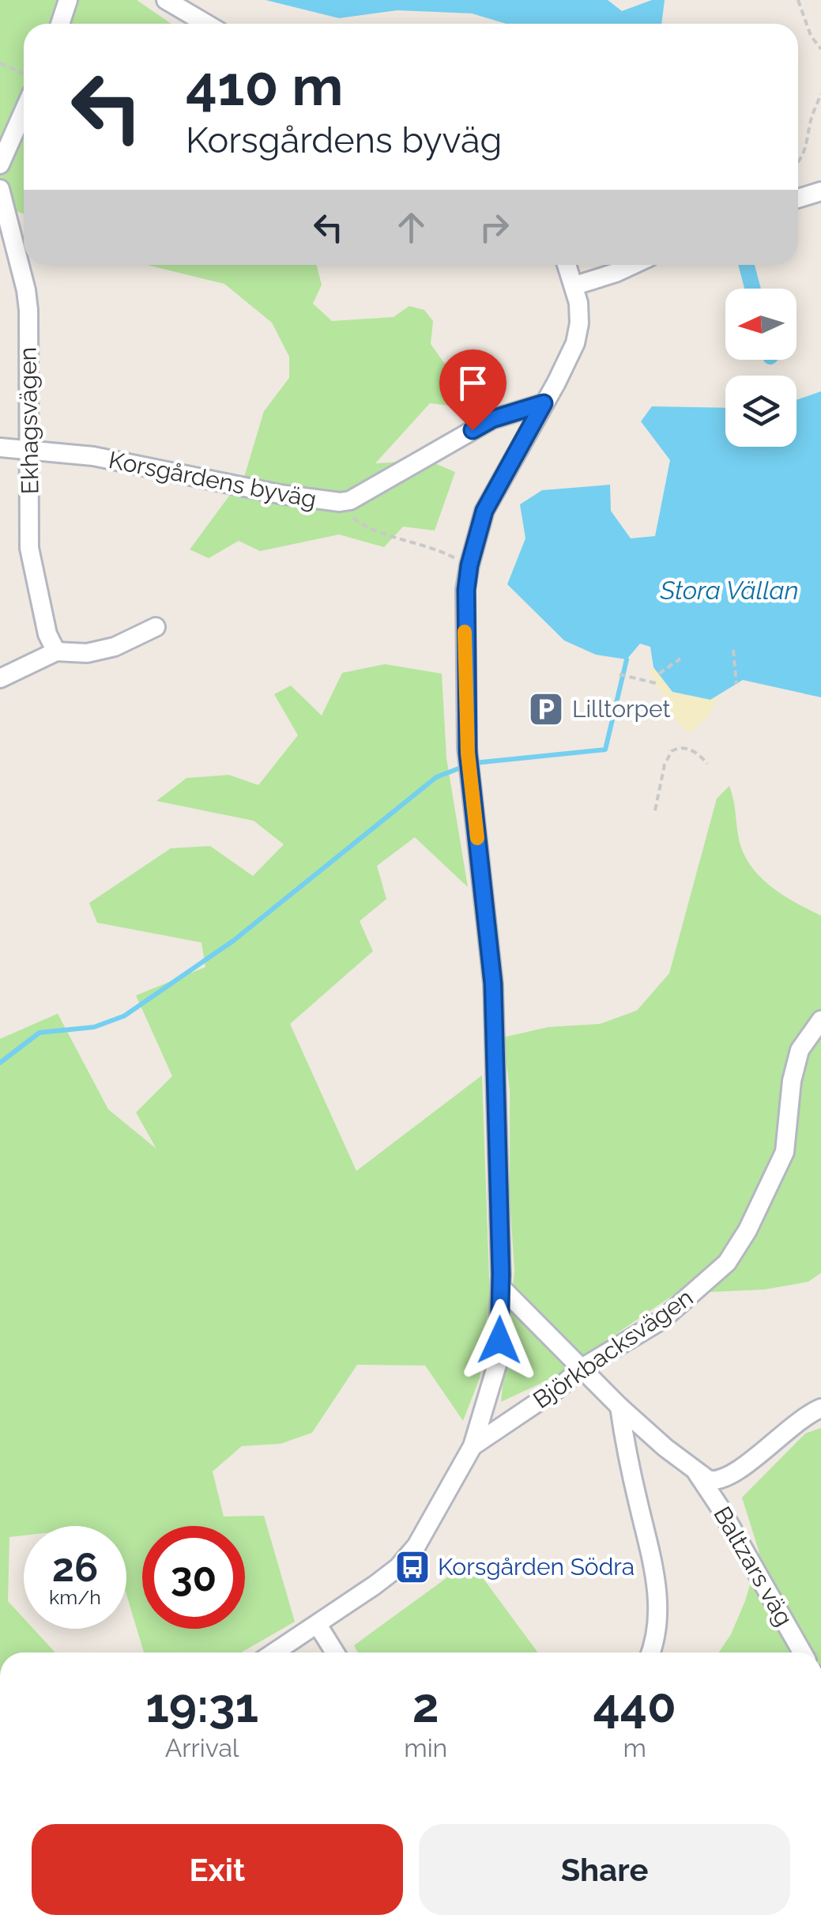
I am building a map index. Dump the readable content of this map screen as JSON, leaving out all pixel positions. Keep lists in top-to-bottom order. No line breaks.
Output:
{"streets":{"street":["Ekhagsvägen","Korsgårdens byväg","Björkbacksvägen","Baltzars väg"]},"crossings":[["Ekhagsvägen","Korsgårdens byväg"],["Björkbacksvägen","Baltzars väg"]],"water":["Stora Vällan"],"places":{"parking":["Lilltorpet"],"bus stop":["Korsgården Södra"]},"north":"left","page":{"turn":["410 m","Korsgårdens byväg"],"speed":"26 km/h","limit":"30","eta":["19:31","Arrival","2","min","440","m"],"buttons":["Exit","Share"]}}
